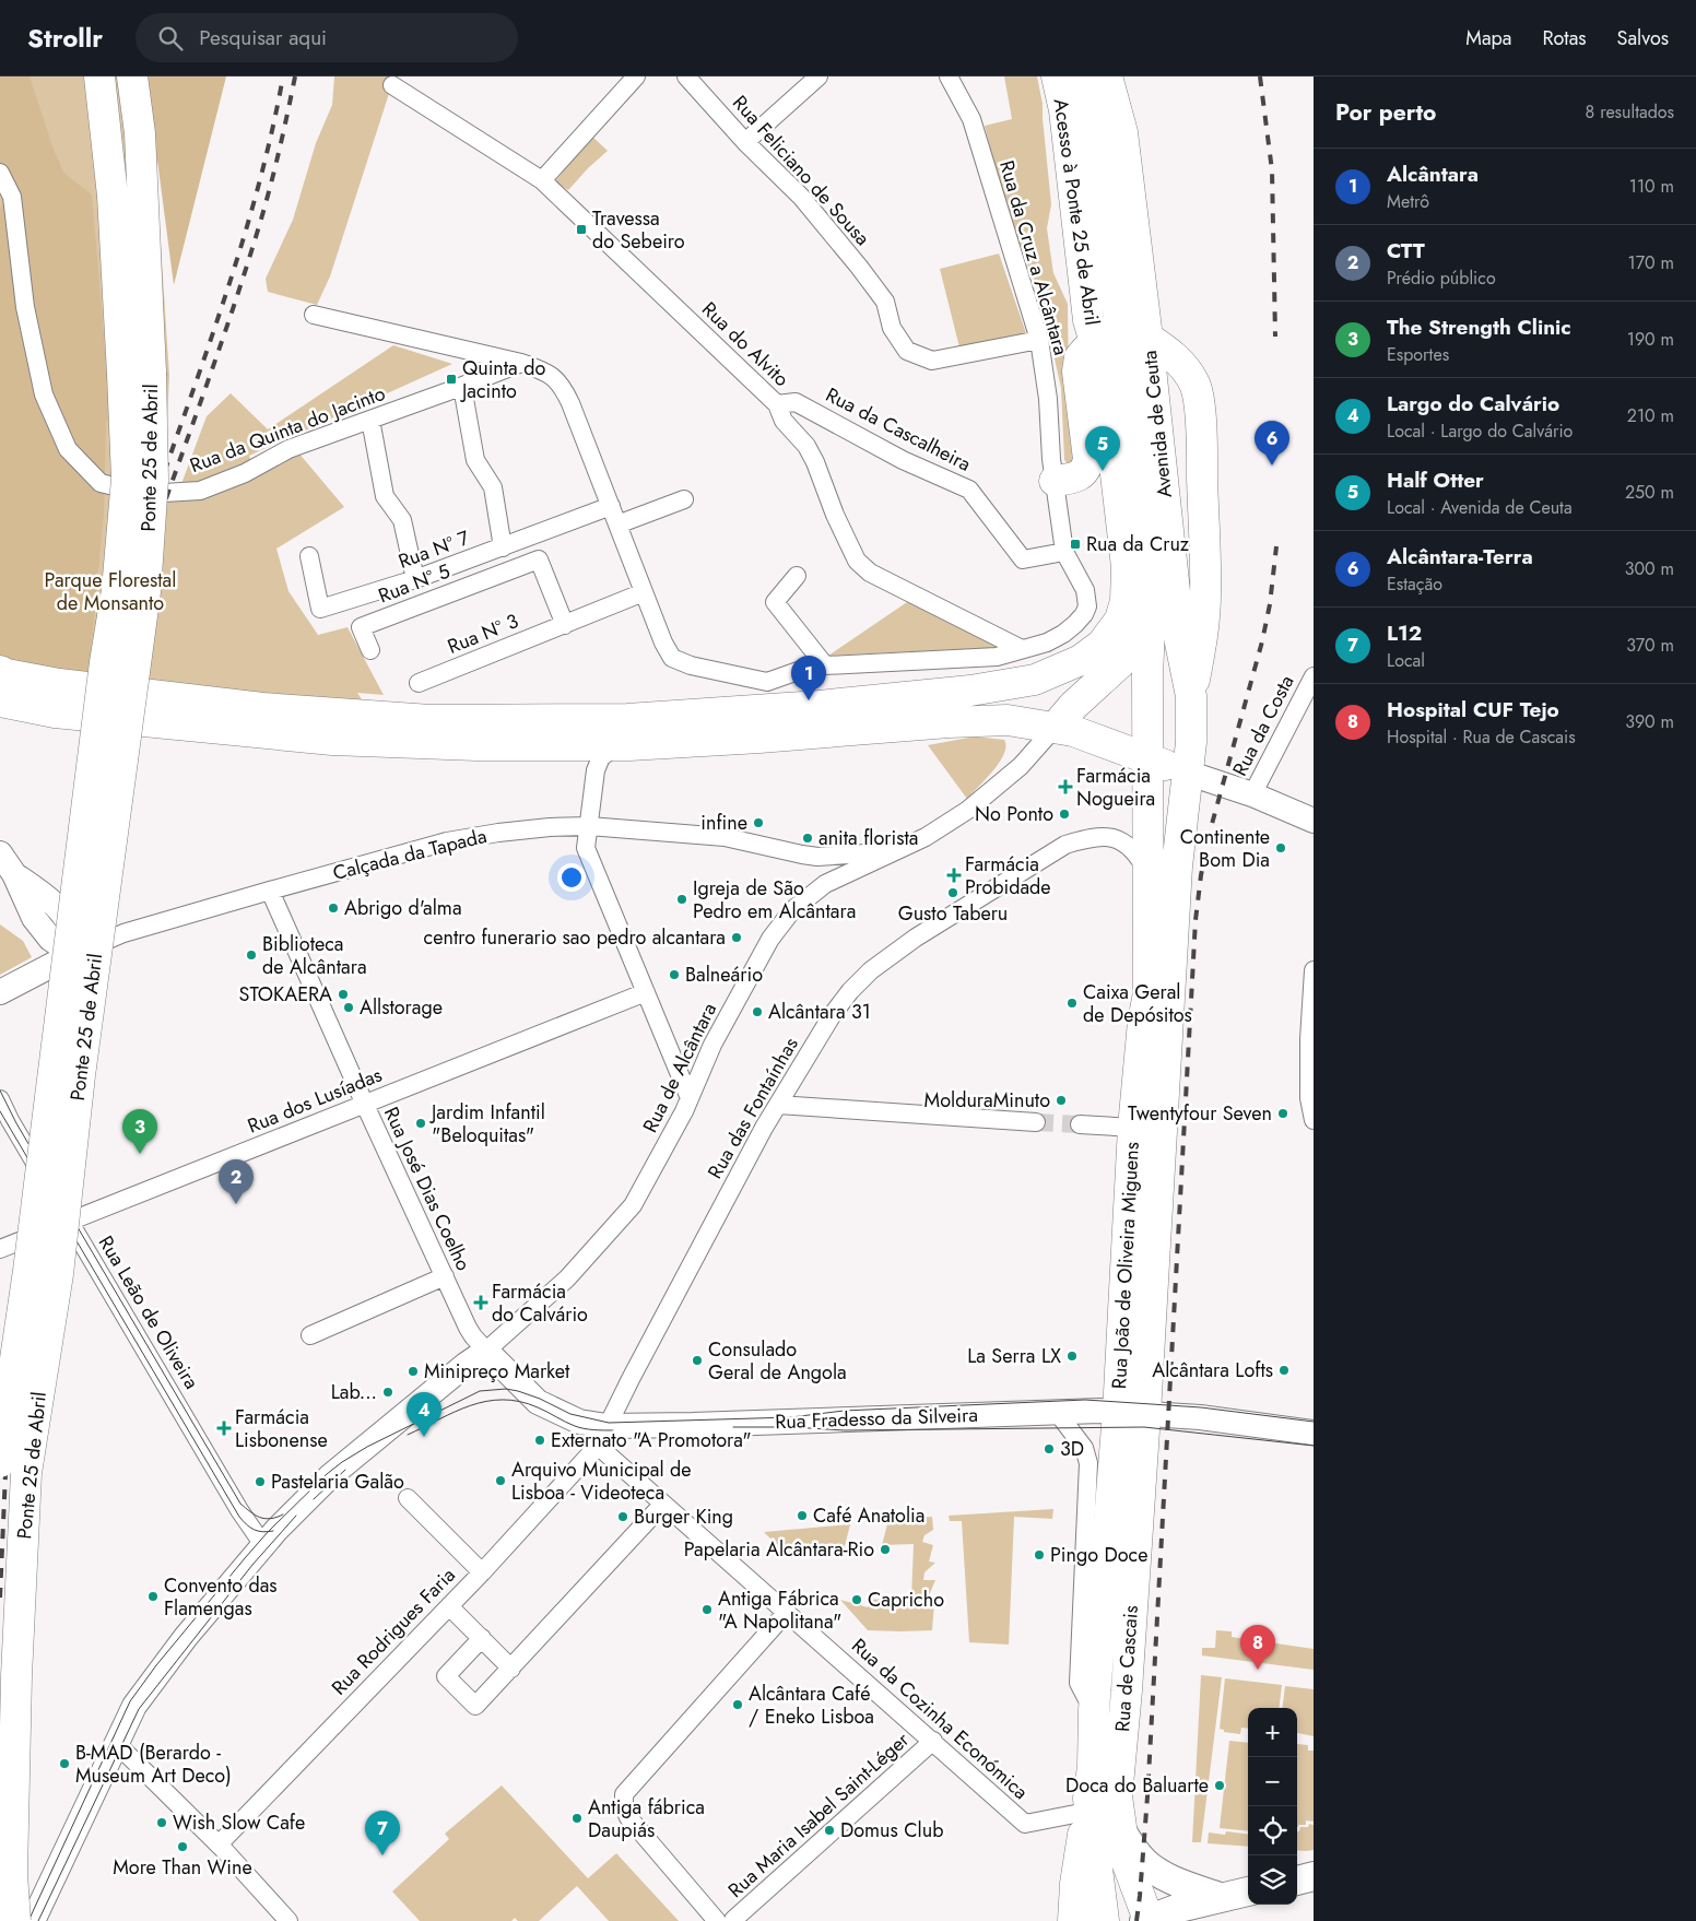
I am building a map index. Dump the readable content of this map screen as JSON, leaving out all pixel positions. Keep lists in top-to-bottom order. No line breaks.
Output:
{"streets":{"highway":["Acesso à Ponte 25 de Abril","Avenida de Ceuta","Ponte 25 de Abril","Rua João de Oliveira Miguens","Rua de Cascais"],"main road":["Calçada da Tapada","Rua Fradesso da Silveira"],"street":["Rua Feliciano de Sousa","Rua da Cruz a Alcântara","Rua do Alvito","Rua da Quinta do Jacinto","Rua da Cascalheira","Rua Nº 7","Rua Nº 5","Rua Nº 3","Rua da Costa","Rua de Alcântara","Rua dos Lusíadas","Rua das Fontaínhas","Rua José Dias Coelho","Rua Leão de Oliveira","Rua Rodrigues Faria","Rua da Cozinha Económica","Rua Maria Isabel Saint-Léger"]},"crossings":[["Rua Feliciano de Sousa","Rua da Cruz a Alcântara"],["Acesso à Ponte 25 de Abril","Avenida de Ceuta"],["Rua da Cruz a Alcântara","Rua do Alvito"],["Rua da Cruz a Alcântara","Rua da Cascalheira"],["Rua do Alvito","Rua da Cascalheira"],["Avenida de Ceuta","Rua João de Oliveira Miguens"],["Rua Nº 5","Rua Nº 3"],["Calçada da Tapada","Rua de Alcântara"],["Calçada da Tapada","Rua José Dias Coelho"],["Rua de Alcântara","Rua José Dias Coelho"],["Rua de Alcântara","Rua Fradesso da Silveira"],["Rua dos Lusíadas","Rua José Dias Coelho"],["Rua dos Lusíadas","Rua Leão de Oliveira"],["Rua das Fontaínhas","Rua João de Oliveira Miguens"],["Rua das Fontaínhas","Rua Fradesso da Silveira"],["Rua das Fontaínhas","Rua Rodrigues Faria"],["Rua das Fontaínhas","Rua da Cozinha Económica"],["Rua José Dias Coelho","Rua Fradesso da Silveira"],["Rua João de Oliveira Miguens","Rua Fradesso da Silveira"],["Rua João de Oliveira Miguens","Rua de Cascais"],["Rua Fradesso da Silveira","Rua Rodrigues Faria"],["Rua Fradesso da Silveira","Rua de Cascais"],["Rua Fradesso da Silveira","Rua da Cozinha Económica"],["Rua Rodrigues Faria","Rua da Cozinha Económica"],["Rua de Cascais","Rua da Cozinha Económica"],["Rua da Cozinha Económica","Rua Maria Isabel Saint-Léger"]],"parks":["Parque Florestal de Monsanto"],"places":{"transit":["Travessa do Sebeiro","Quinta do Jacinto","Rua da Cruz"],"health":["Farmácia Nogueira","Farmácia Probidade","Farmácia do Calvário","Farmácia Lisbonense"],"other":["No Ponto","infine","anita florista","Continente Bom Dia","Gusto Taberu","Igreja de São Pedro em Alcântara","Abrigo d'alma","centro funerario sao pedro alcantara","Biblioteca de Alcântara","Balneário","STOKAERA","Caixa Geral de Depósitos","Allstorage","Alcântara 31","MolduraMinuto","Twentyfour Seven","Jardim Infantil \"Beloquitas\"","La Serra LX","Consulado Geral de Angola","Alcântara Lofts","Minipreço Market","Lab...","Externato \"A Promotora\"","3D","Arquivo Municipal de Lisboa - Videoteca","Pastelaria Galão","Café Anatolia","Burger King","Papelaria Alcântara-Rio","Pingo Doce","Convento das Flamengas","Capricho","Antiga Fábrica \"A Napolitana\"","Alcântara Café / Eneko Lisboa","B-MAD (Berardo - Museum Art Deco)","Doca do Baluarte","Antiga fábrica Daupiás","Wish Slow Cafe","Domus Club","More Than Wine"]},"page":{"header":"Strollr","search":"Pesquisar aqui","nav":["Mapa","Rotas","Salvos"],"heading":["Por perto","8 resultados"],"list":[{"mark":"1","name":"Alcântara","note":"Metrô","value":"110 m"},{"mark":"2","name":"CTT","note":"Prédio público","value":"170 m"},{"mark":"3","name":"The Strength Clinic","note":"Esportes","value":"190 m"},{"mark":"4","name":"Largo do Calvário","note":"Local · Largo do Calvário","value":"210 m"},{"mark":"5","name":"Half Otter","note":"Local · Avenida de Ceuta","value":"250 m"},{"mark":"6","name":"Alcântara-Terra","note":"Estação","value":"300 m"},{"mark":"7","name":"L12","note":"Local","value":"370 m"},{"mark":"8","name":"Hospital CUF Tejo","note":"Hospital · Rua de Cascais","value":"390 m"}],"pins":["6","5","1","3","2","4","8","7"],"map_buttons":["+","−"]}}
